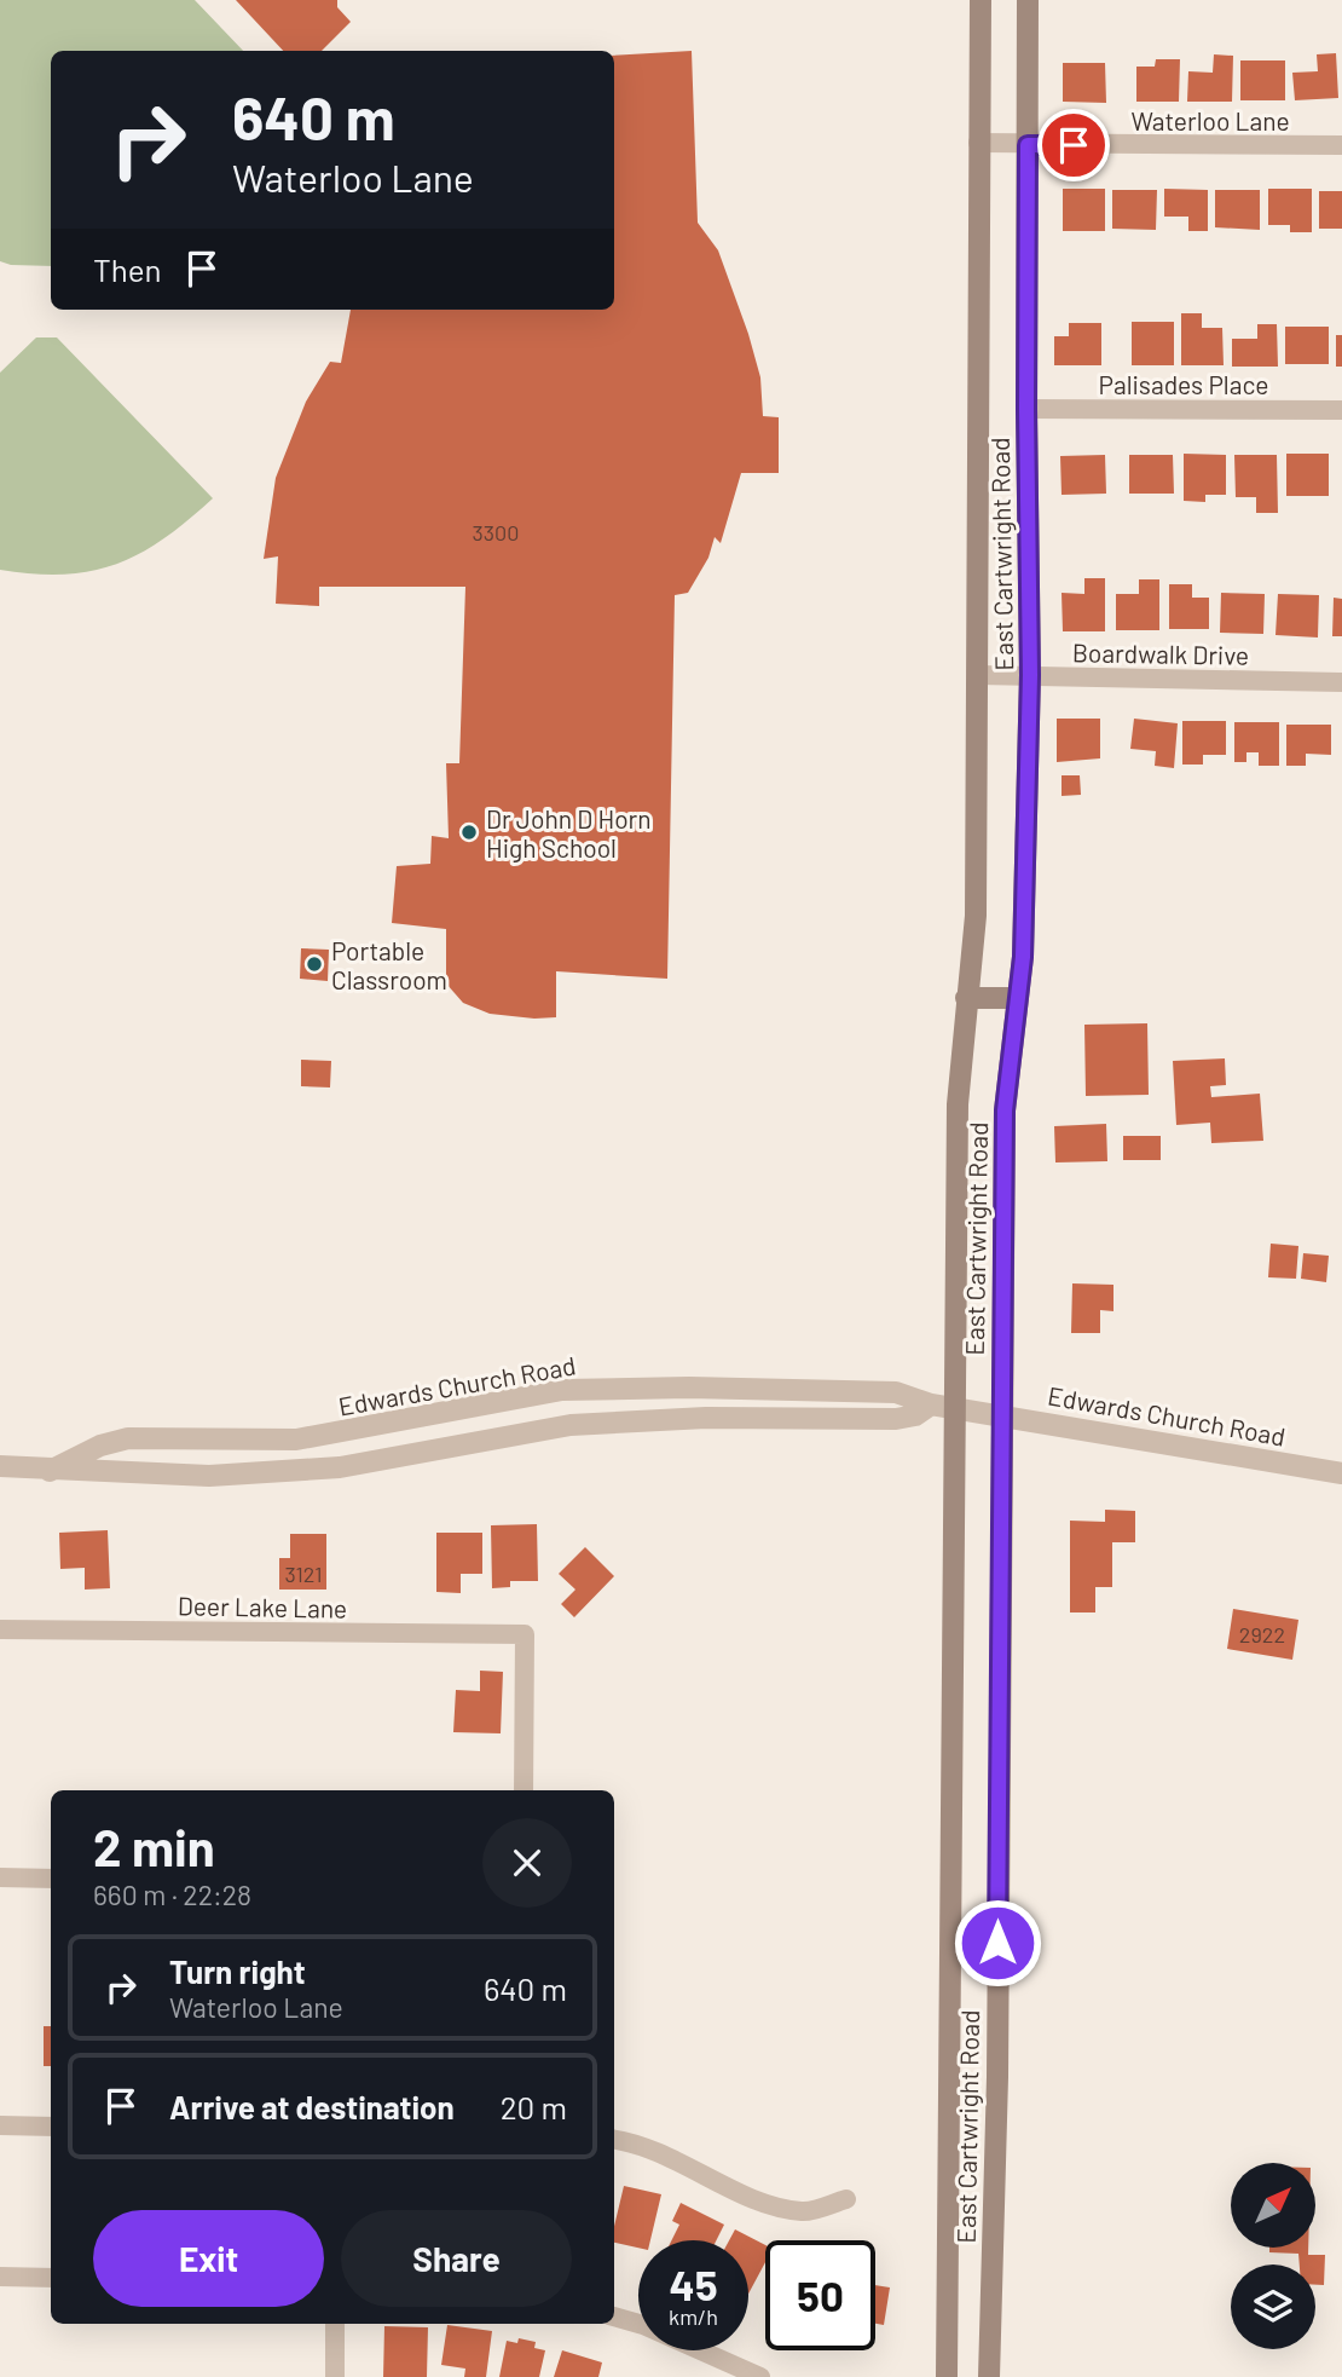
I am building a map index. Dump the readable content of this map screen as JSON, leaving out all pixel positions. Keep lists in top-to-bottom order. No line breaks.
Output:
{"streets":{"main road":["East Cartwright Road"],"street":["Waterloo Lane","Palisades Place","Boardwalk Drive","Edwards Church Road","Deer Lake Lane"]},"crossings":[["Waterloo Lane","East Cartwright Road"],["Palisades Place","East Cartwright Road"],["East Cartwright Road","Boardwalk Drive"],["East Cartwright Road","Edwards Church Road"]],"places":["Dr John D Horn High School","Portable Classroom"],"house_numbers":["3300","3121","2922"],"north":"top right","page":{"turn":["640 m","Waterloo Lane"],"then":"Then","heading":["2 min","660 m · 22:28"],"list":[{"name":"Turn right","note":"Waterloo Lane","value":"640 m"},{"name":"Arrive at destination","value":"20 m"}],"buttons":["Exit","Share"],"speed":"45 km/h","limit":"50"}}
